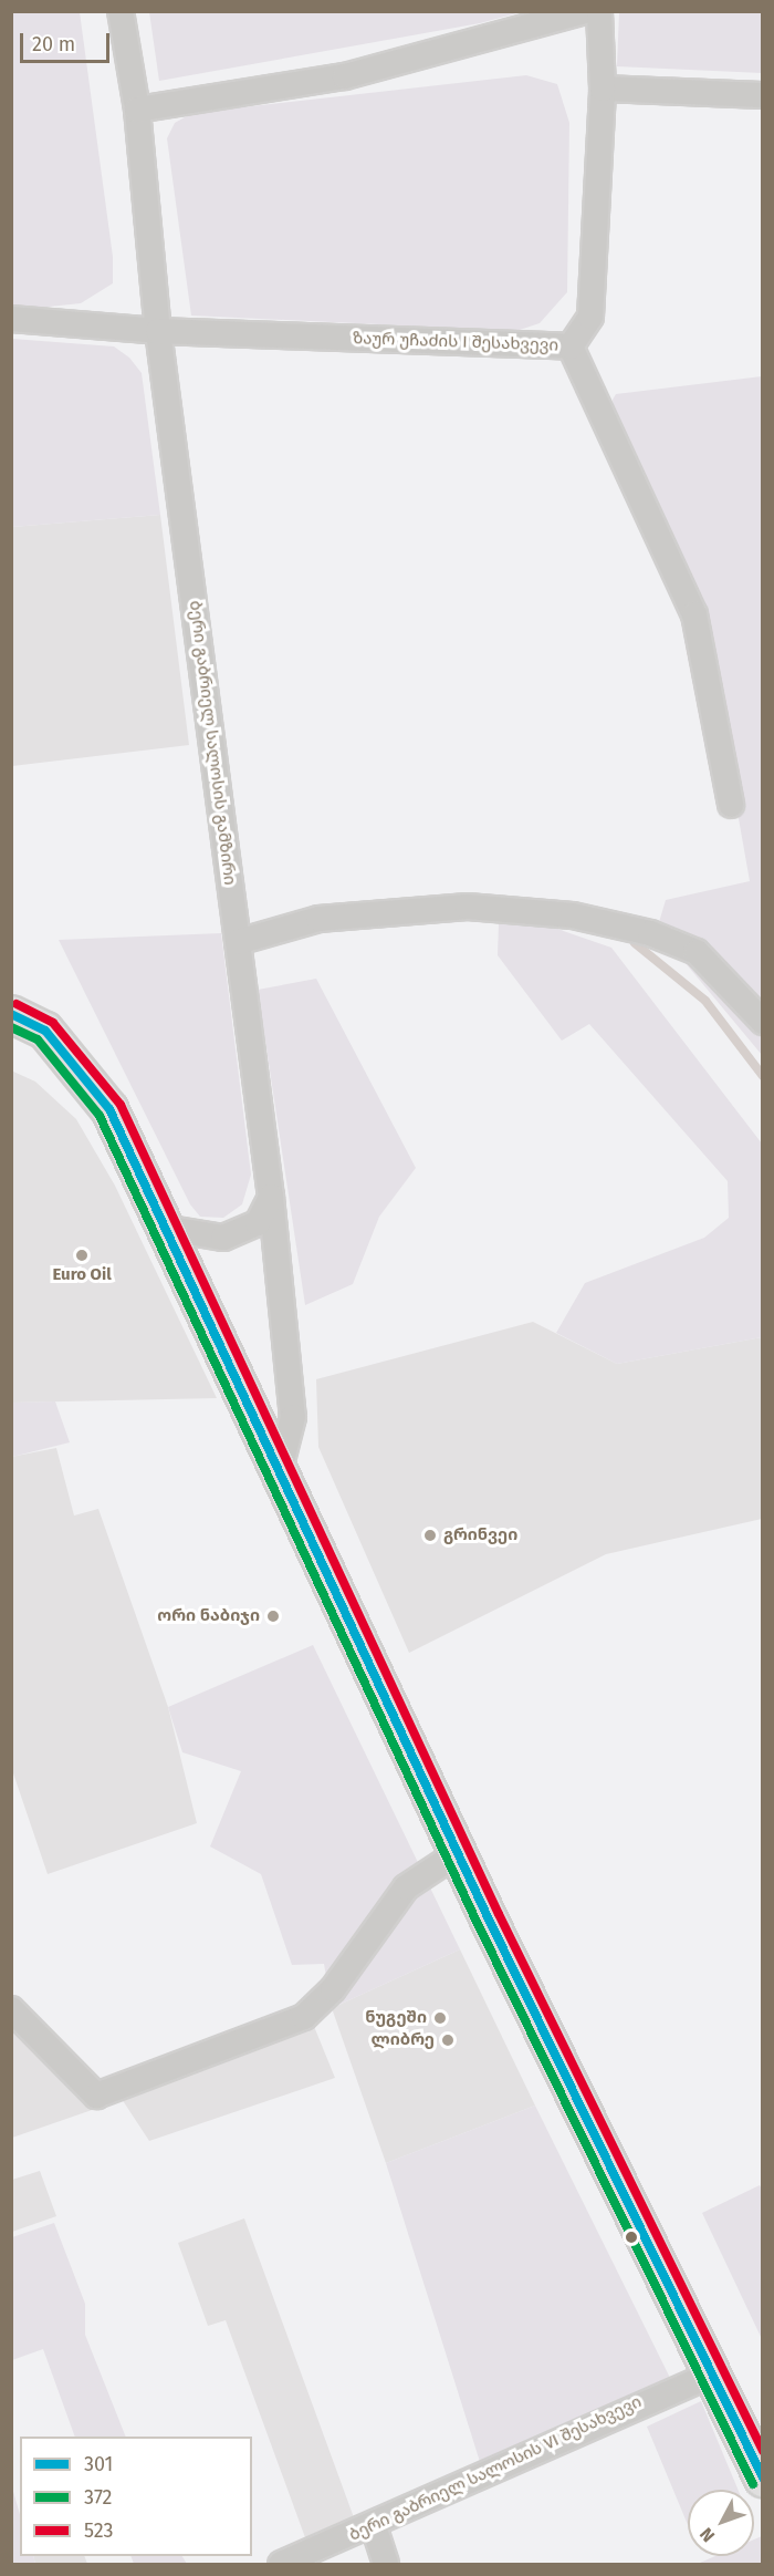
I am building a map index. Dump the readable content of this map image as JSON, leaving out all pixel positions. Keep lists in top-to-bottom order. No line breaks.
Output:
{"streets":{"street":["ზაურ უჩაძის I შესახვევი","ბერი გაბრიელ სალოსის გამზირი","ბერი გაბრიელ სალოსის VI შესახვევი"]},"crossings":[["ზაურ უჩაძის I შესახვევი","ბერი გაბრიელ სალოსის გამზირი"]],"places":["Euro Oil","გრინვეი","ორი ნაბიჯი","ნუგეში","ლიბრე"],"lines":["transit line 523","transit line 301","transit line 372"],"legend":["301","372","523"],"scale_bar":"20 m","north":"bottom left"}
